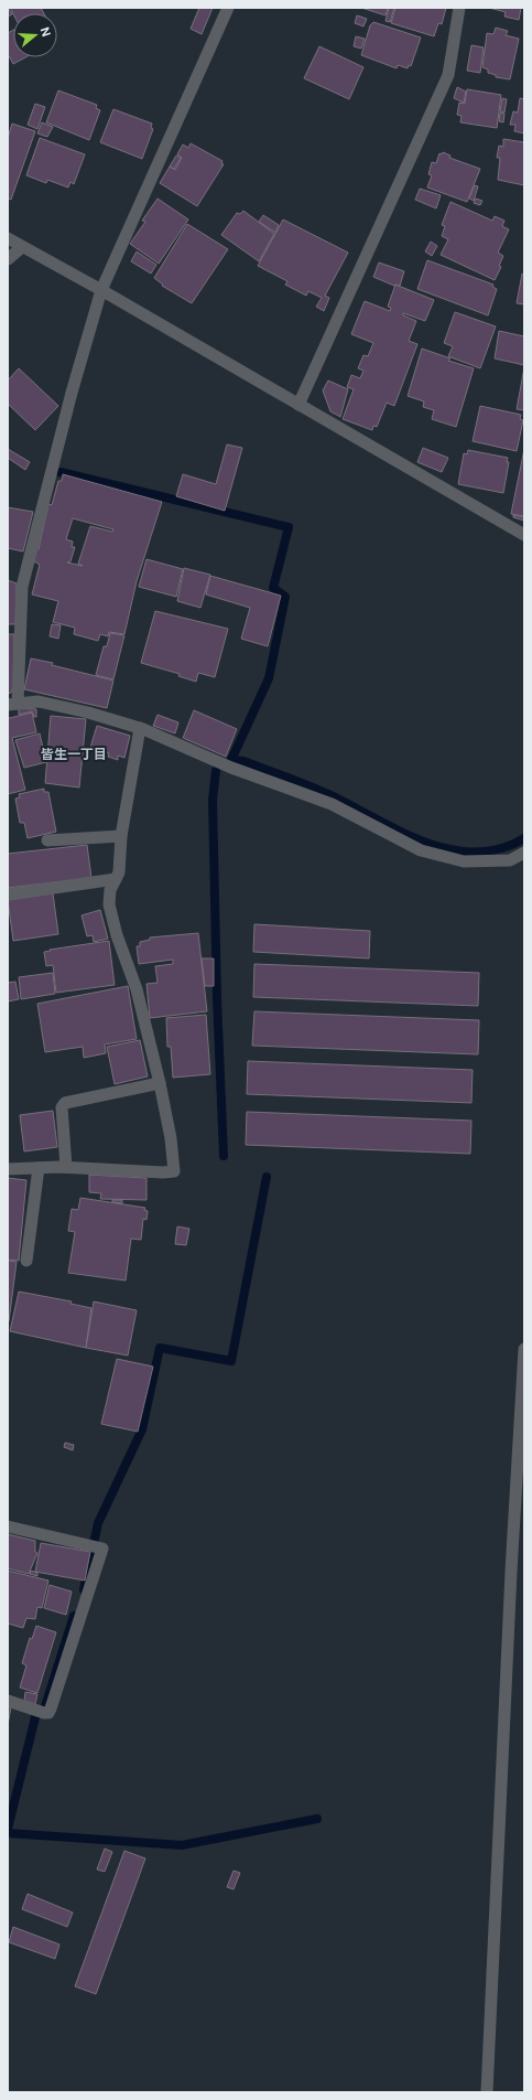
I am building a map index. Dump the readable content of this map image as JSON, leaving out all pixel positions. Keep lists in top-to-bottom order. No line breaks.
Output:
{"districts":["皆生一丁目"],"north":"right"}
